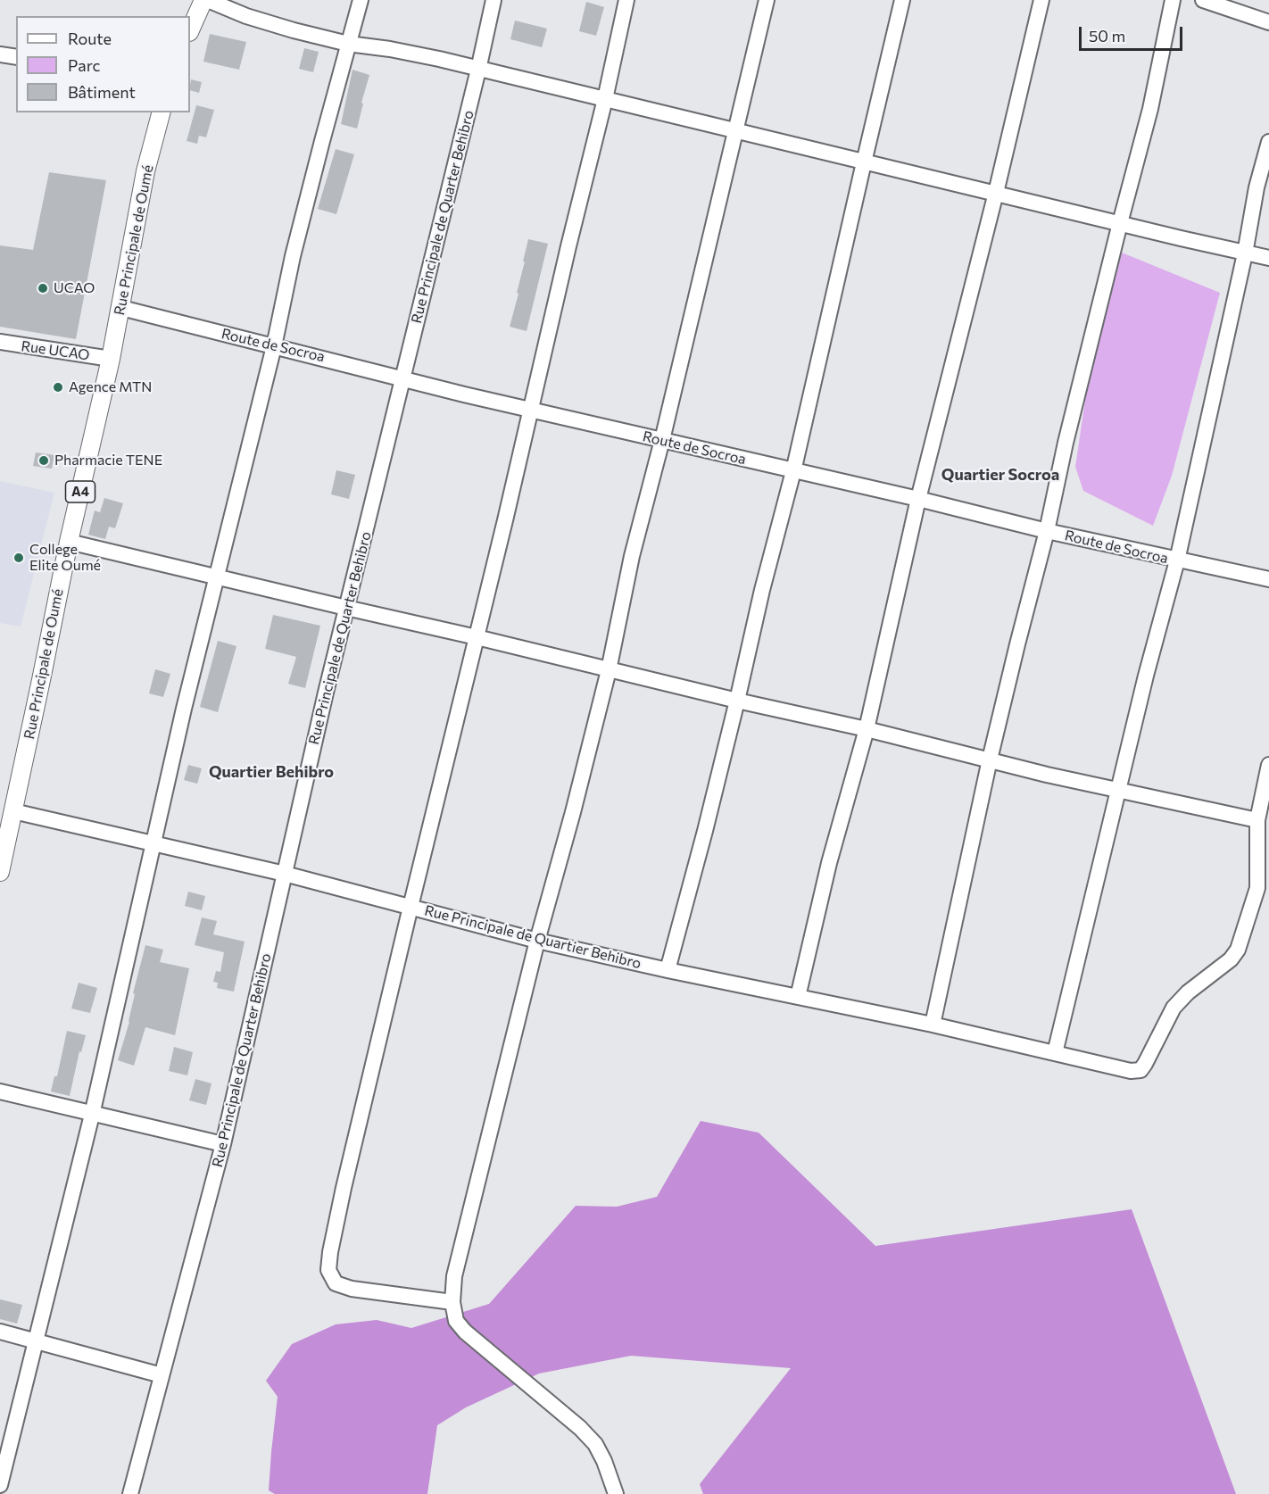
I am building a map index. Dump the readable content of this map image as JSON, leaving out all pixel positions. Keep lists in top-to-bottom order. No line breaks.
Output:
{"streets":{"main road":["Rue Principale de Oumé","A4"],"street":["Rue Principale de Quarter Behibro","Route de Socroa","Rue UCAO","Rue Principale de Quartier Behibro"]},"crossings":[["Rue Principale de Quarter Behibro","Route de Socroa"],["Rue Principale de Quarter Behibro","Rue Principale de Quartier Behibro"],["Rue Principale de Oumé","Route de Socroa"],["Rue Principale de Oumé","Rue UCAO"],["Rue Principale de Oumé","Rue Principale de Quartier Behibro"]],"districts":["Quartier Socroa","Quartier Behibro"],"places":["UCAO","Agence MTN","Pharmacie TENE","College Elite Oumé"],"legend":["Route","Parc","Bâtiment"],"scale_bar":"50 m"}
